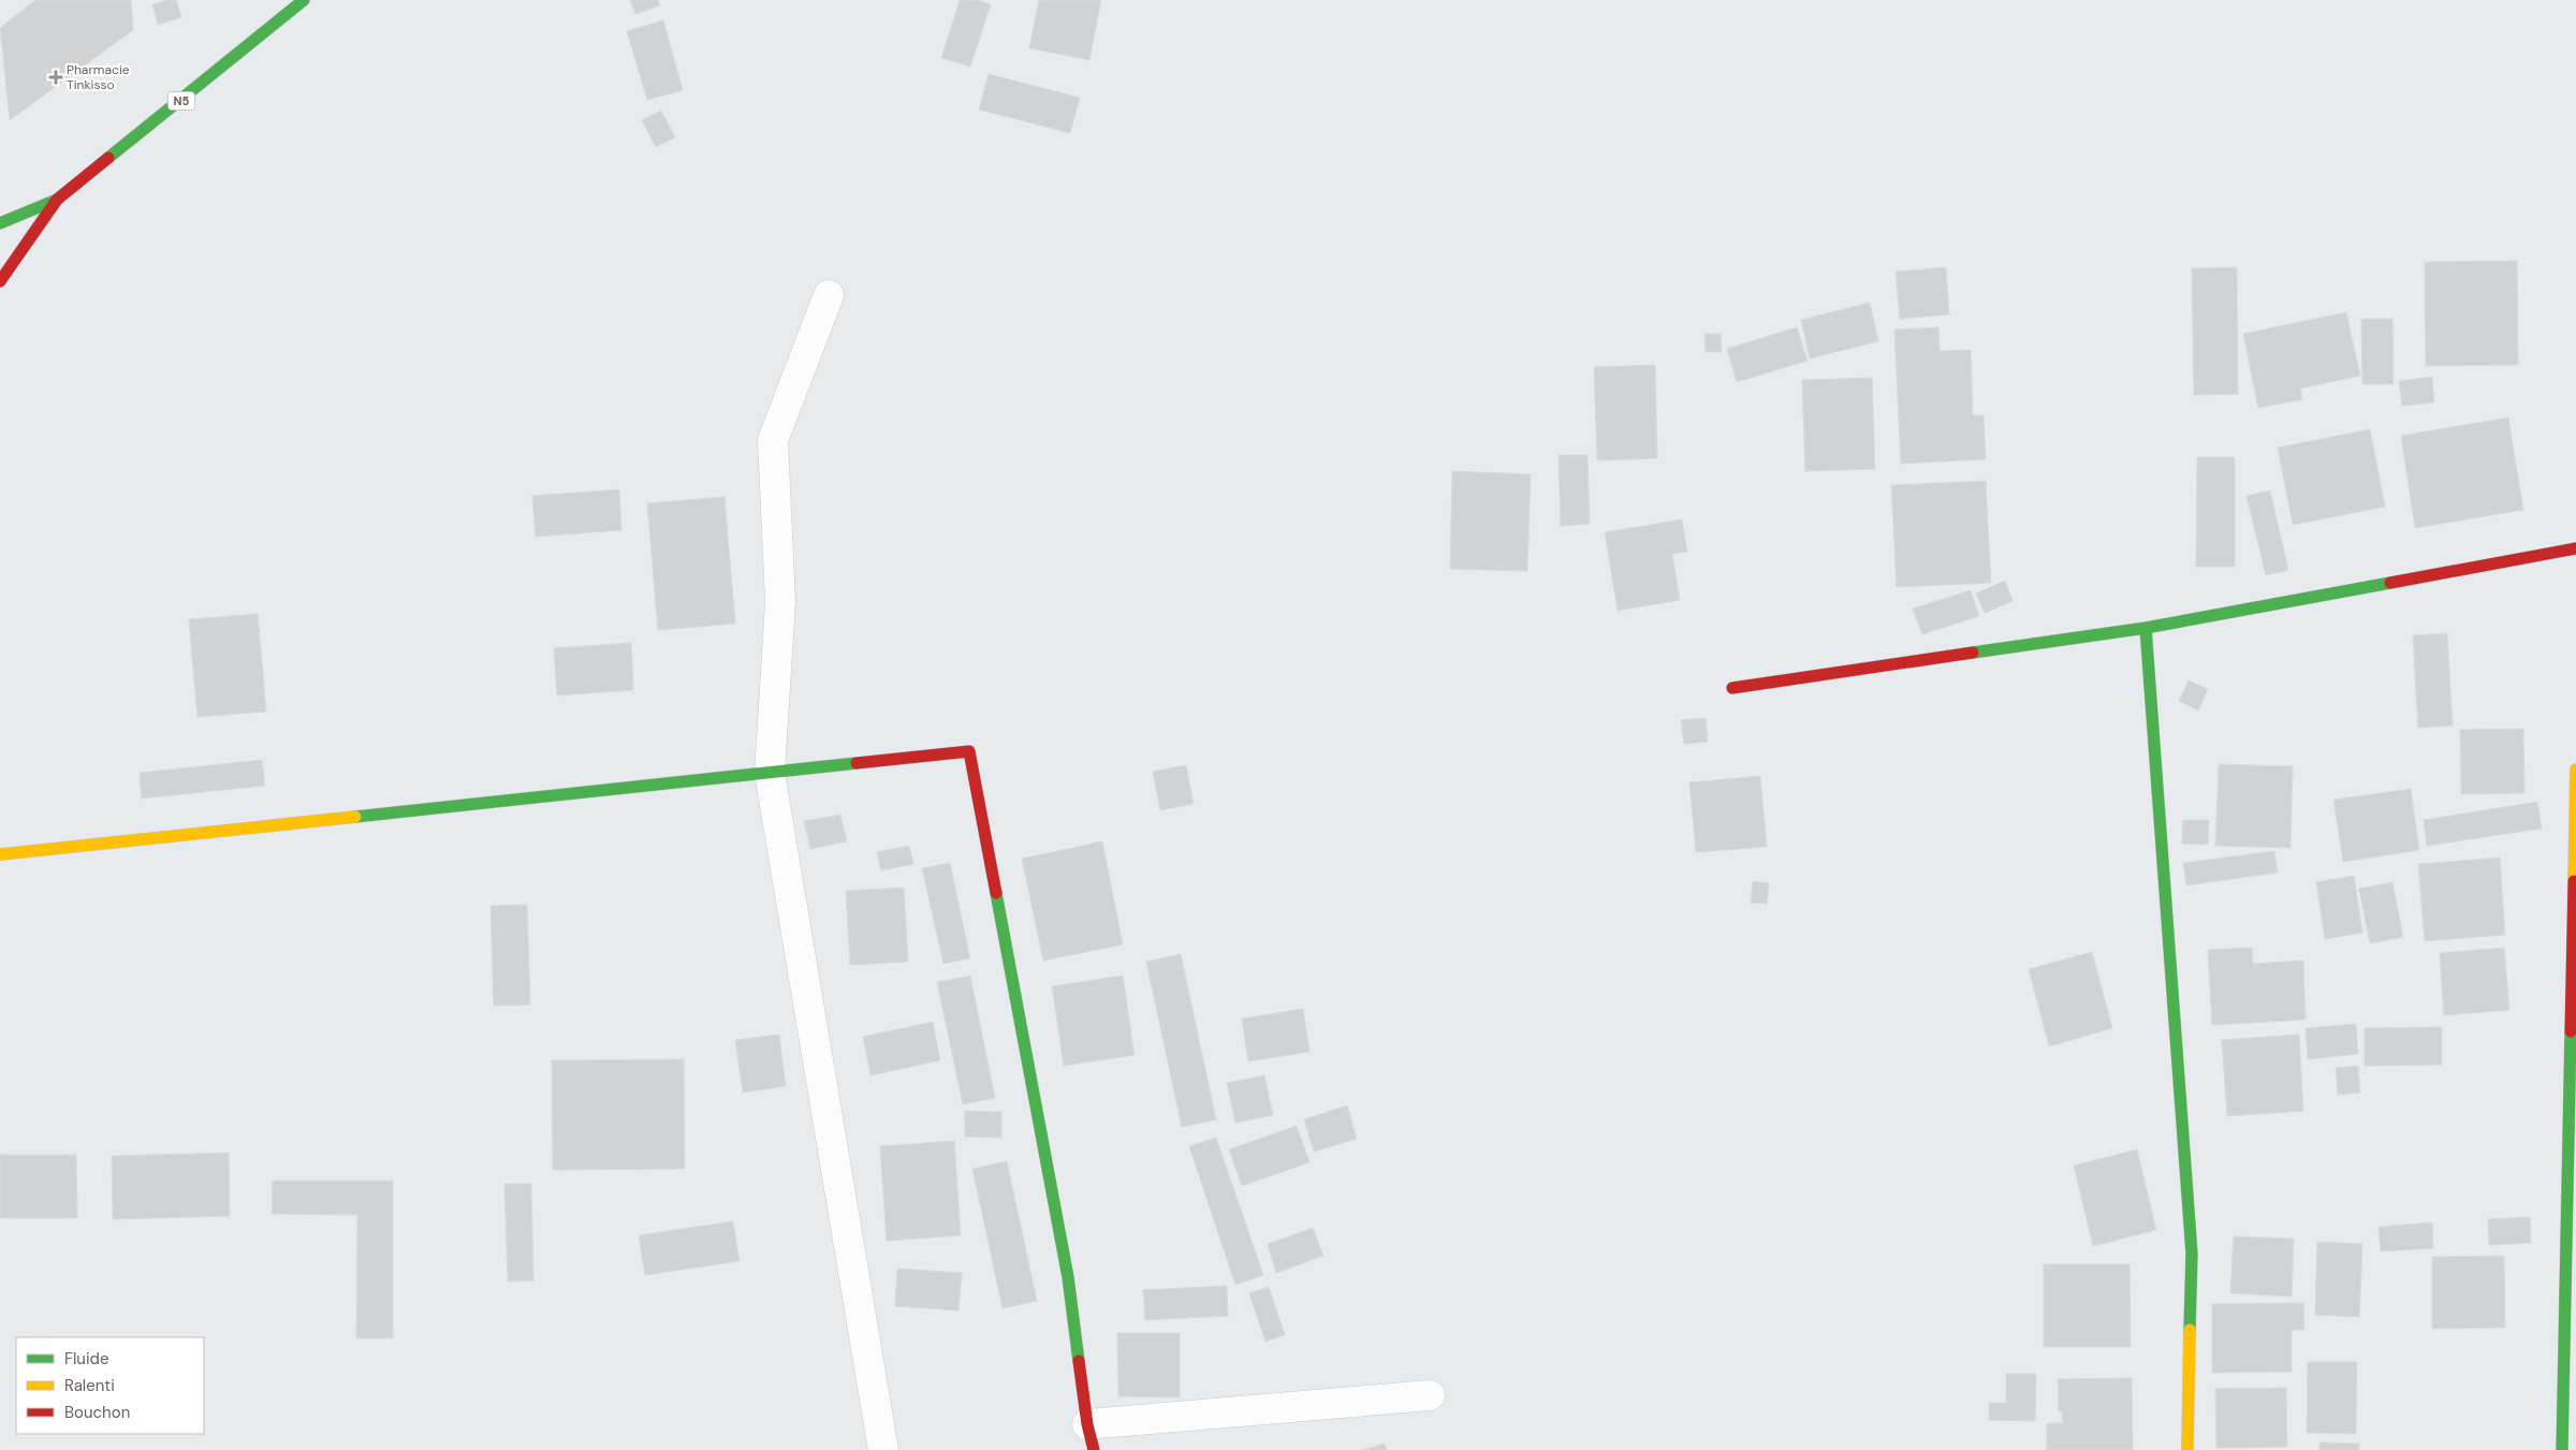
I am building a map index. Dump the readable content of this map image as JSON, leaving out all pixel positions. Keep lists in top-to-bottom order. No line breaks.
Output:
{"streets":{"main road":["N5"]},"places":{"health":["Pharmacie Tinkisso"]},"legend":["Fluide","Ralenti","Bouchon"]}
